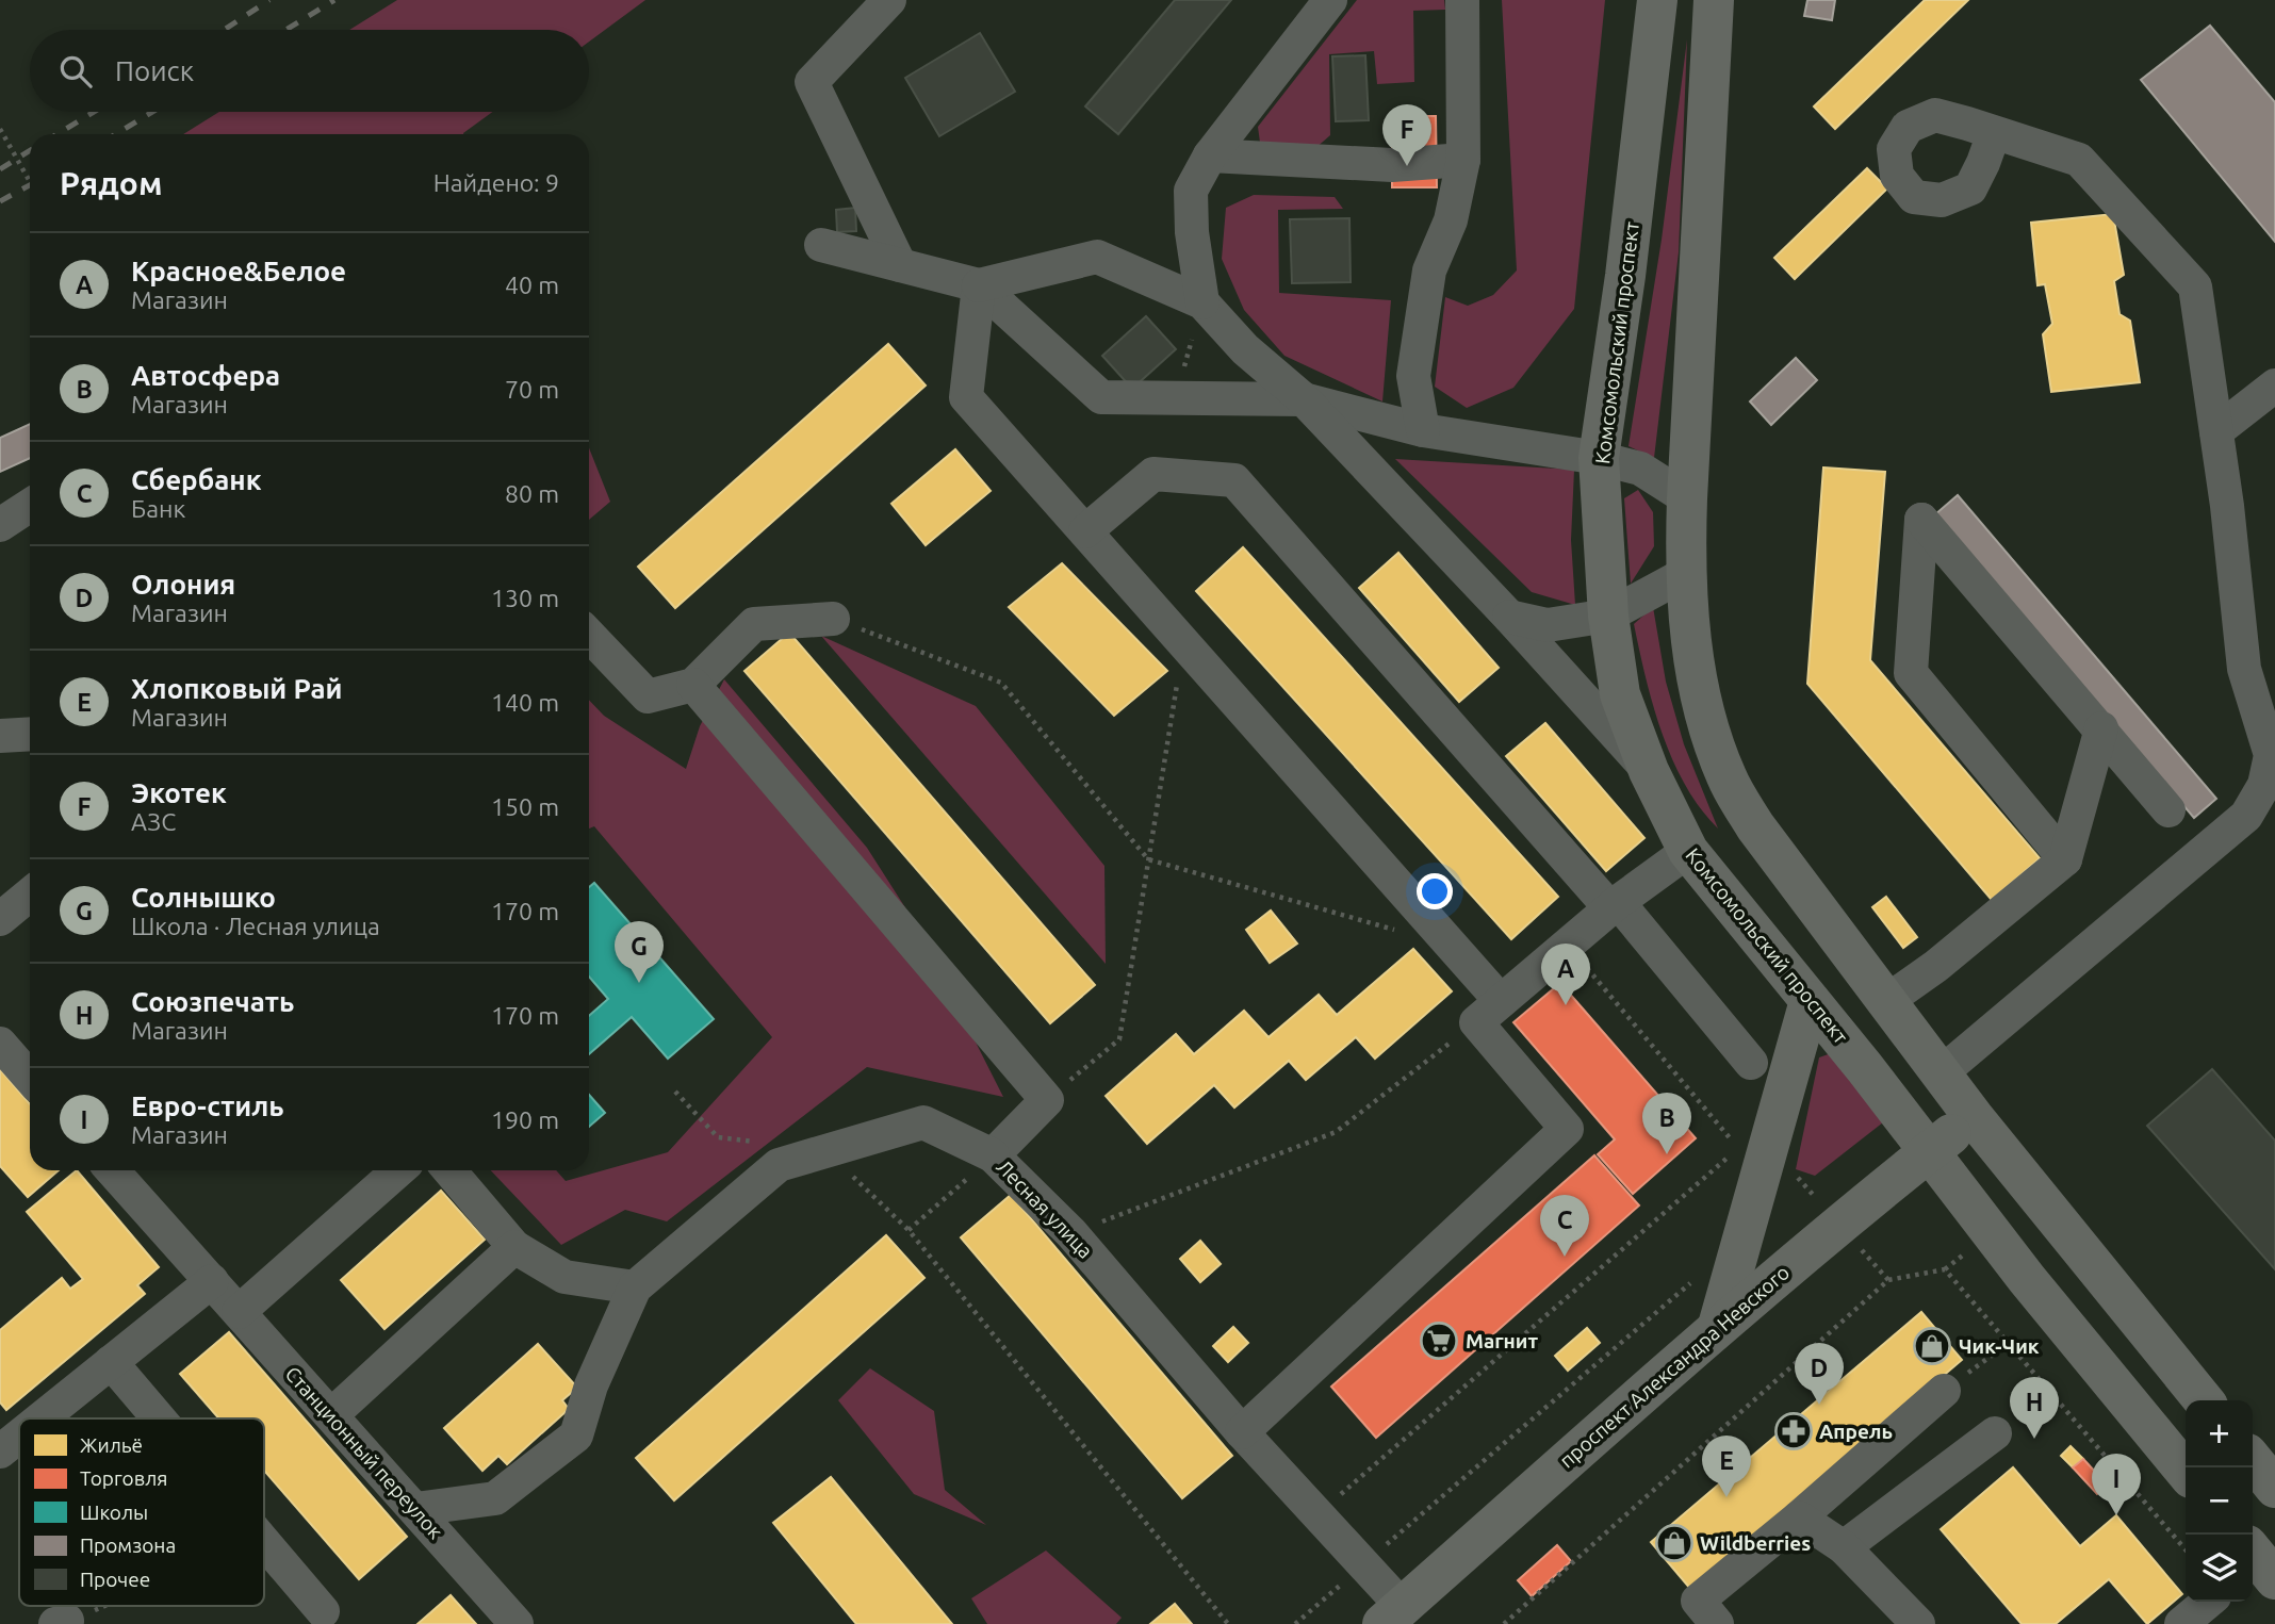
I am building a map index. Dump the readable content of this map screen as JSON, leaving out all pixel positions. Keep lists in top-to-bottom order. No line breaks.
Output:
{"streets":{"main road":["Комсомольский проспект","проспект Александра Невского"],"street":["Лесная улица","Станционный переулок"]},"crossings":[["Комсомольский проспект","проспект Александра Невского"],["Лесная улица","проспект Александра Невского"]],"places":{"supermarket":["Магнит"],"shop":["Чик-Чик","Wildberries"],"pharmacy":["Апрель"]},"legend":["Жильё","Торговля","Школы","Промзона","Прочее"],"page":{"search":"Поиск","pins":["F","G","A","B","C","D","H","E","I"],"heading":["Рядом","Найдено: 9"],"list":[{"mark":"A","name":"Красное&Белое","note":"Магазин","value":"40 m"},{"mark":"B","name":"Автосфера","note":"Магазин","value":"70 m"},{"mark":"C","name":"Сбербанк","note":"Банк","value":"80 m"},{"mark":"D","name":"Олония","note":"Магазин","value":"130 m"},{"mark":"E","name":"Хлопковый Рай","note":"Магазин","value":"140 m"},{"mark":"F","name":"Экотек","note":"АЗС","value":"150 m"},{"mark":"G","name":"Солнышко","note":"Школа · Лесная улица","value":"170 m"},{"mark":"H","name":"Союзпечать","note":"Магазин","value":"170 m"},{"mark":"I","name":"Евро-стиль","note":"Магазин","value":"190 m"}],"map_buttons":["+","−"]}}
